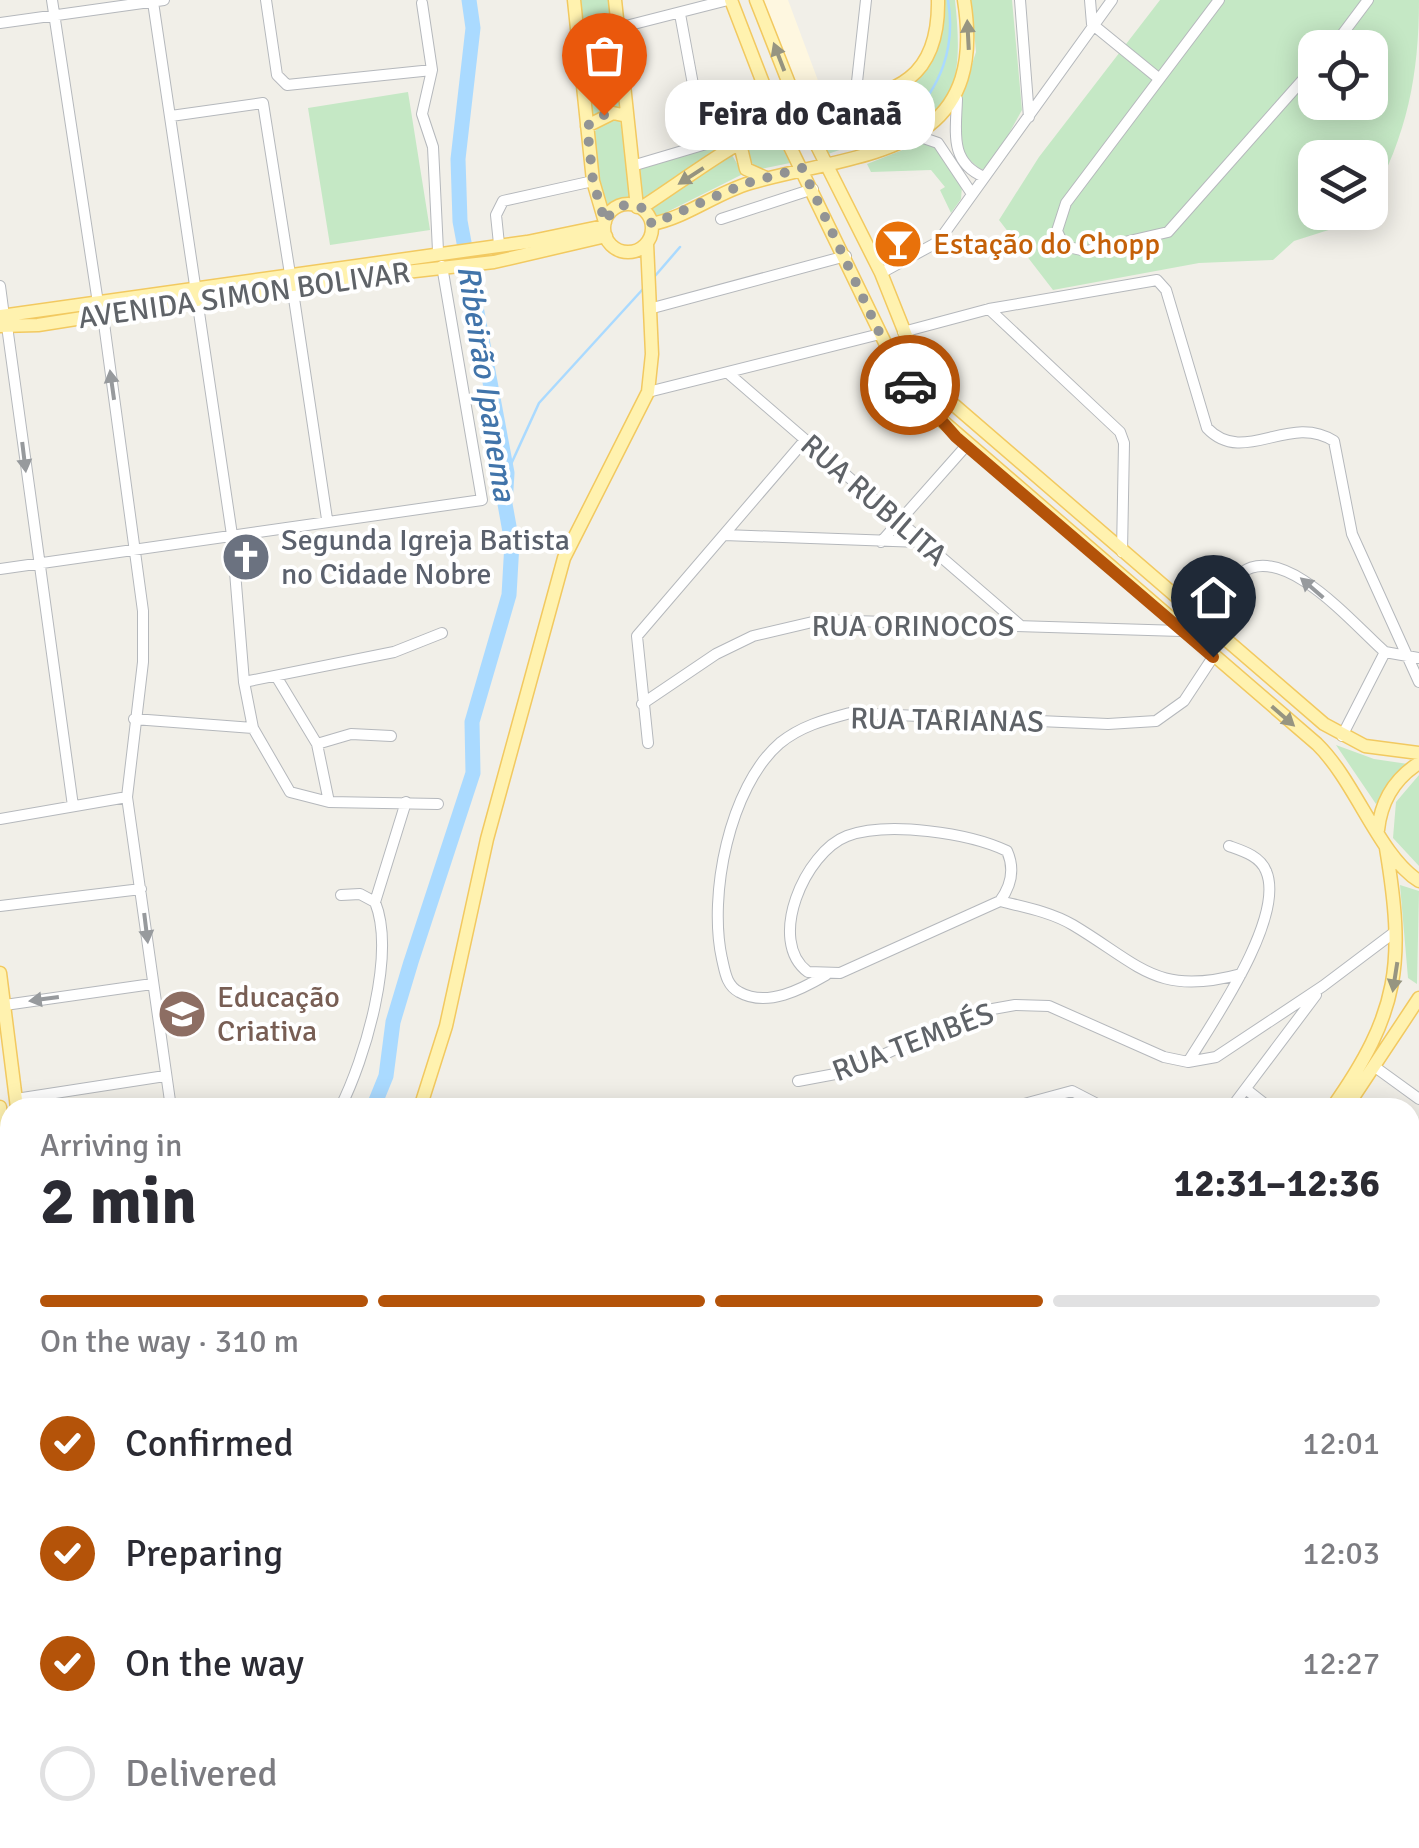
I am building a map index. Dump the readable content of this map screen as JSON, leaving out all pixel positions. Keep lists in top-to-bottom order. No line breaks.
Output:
{"streets":{"main road":["AVENIDA SIMON BOLIVAR"],"street":["RUA RUBILITA","RUA ORINOCOS","RUA TARIANAS","RUA TEMBÉS"]},"crossings":[["RUA RUBILITA","RUA ORINOCOS"]],"water":["Ribeirão Ipanema"],"places":{"other":["Feira do Canaã"],"bar":["Estação do Chopp"],"church":["Segunda Igreja Batista no Cidade Nobre"],"school or university":["Educação Criativa"]},"page":{"bubble":"Feira do Canaã","heading":["2 min","Arriving in","12:31–12:36"],"bar":"On the way · 310 m","list":[["Confirmed","12:01"],["Preparing","12:03"],["On the way","12:27"],"Delivered"]}}
